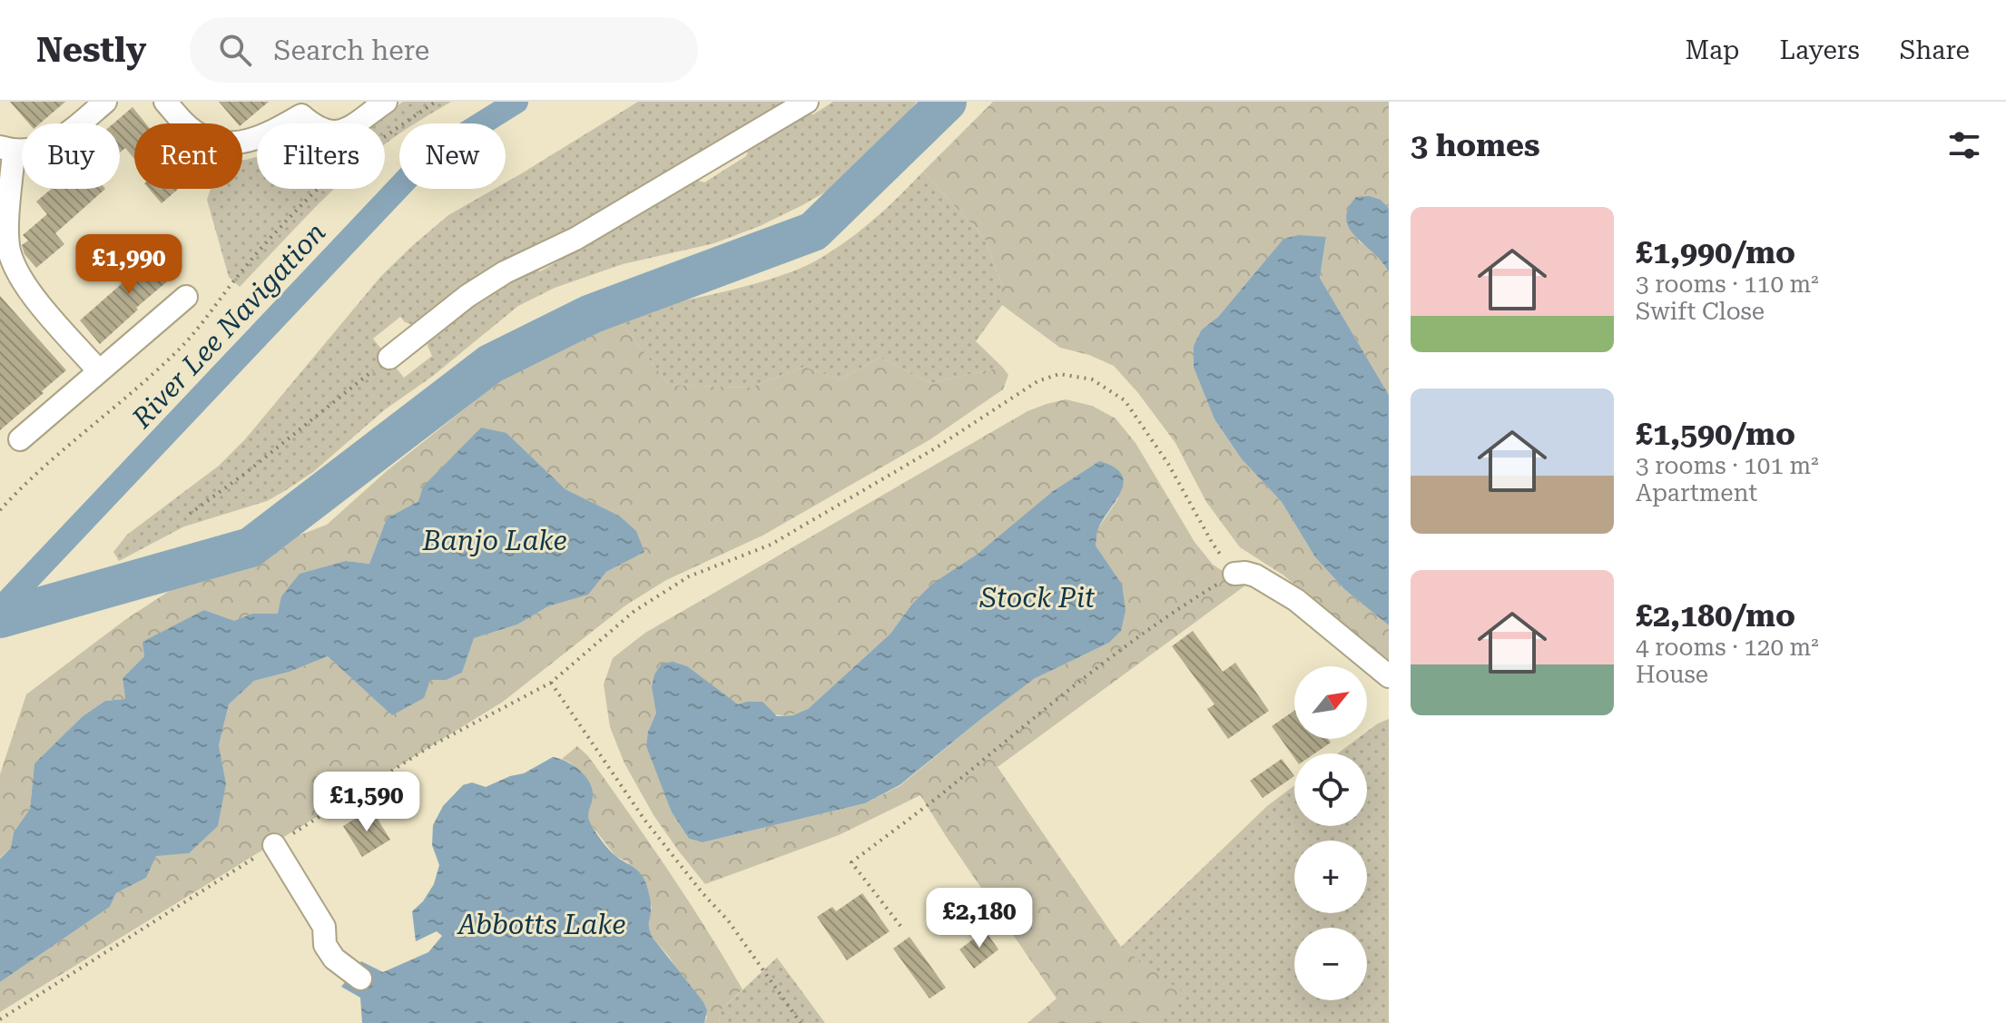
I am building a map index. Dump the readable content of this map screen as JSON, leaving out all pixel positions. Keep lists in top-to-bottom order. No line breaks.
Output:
{"water":["River Lee Navigation","Banjo Lake","Stock Pit","Abbotts Lake"],"north":"top right","page":{"header":"Nestly","search":"Search here","nav":["Map","Layers","Share"],"heading":"3 homes","chip":["Buy","Rent","Filters","New"],"list":[{"name":"£1,990/mo","note":"3 rooms · 110 m² · Swift Close"},{"name":"£1,590/mo","note":"3 rooms · 101 m² · Apartment"},{"name":"£2,180/mo","note":"4 rooms · 120 m² · House"}],"price":["£1,990","£1,590","£2,180"],"map_buttons":["+","−"]}}
